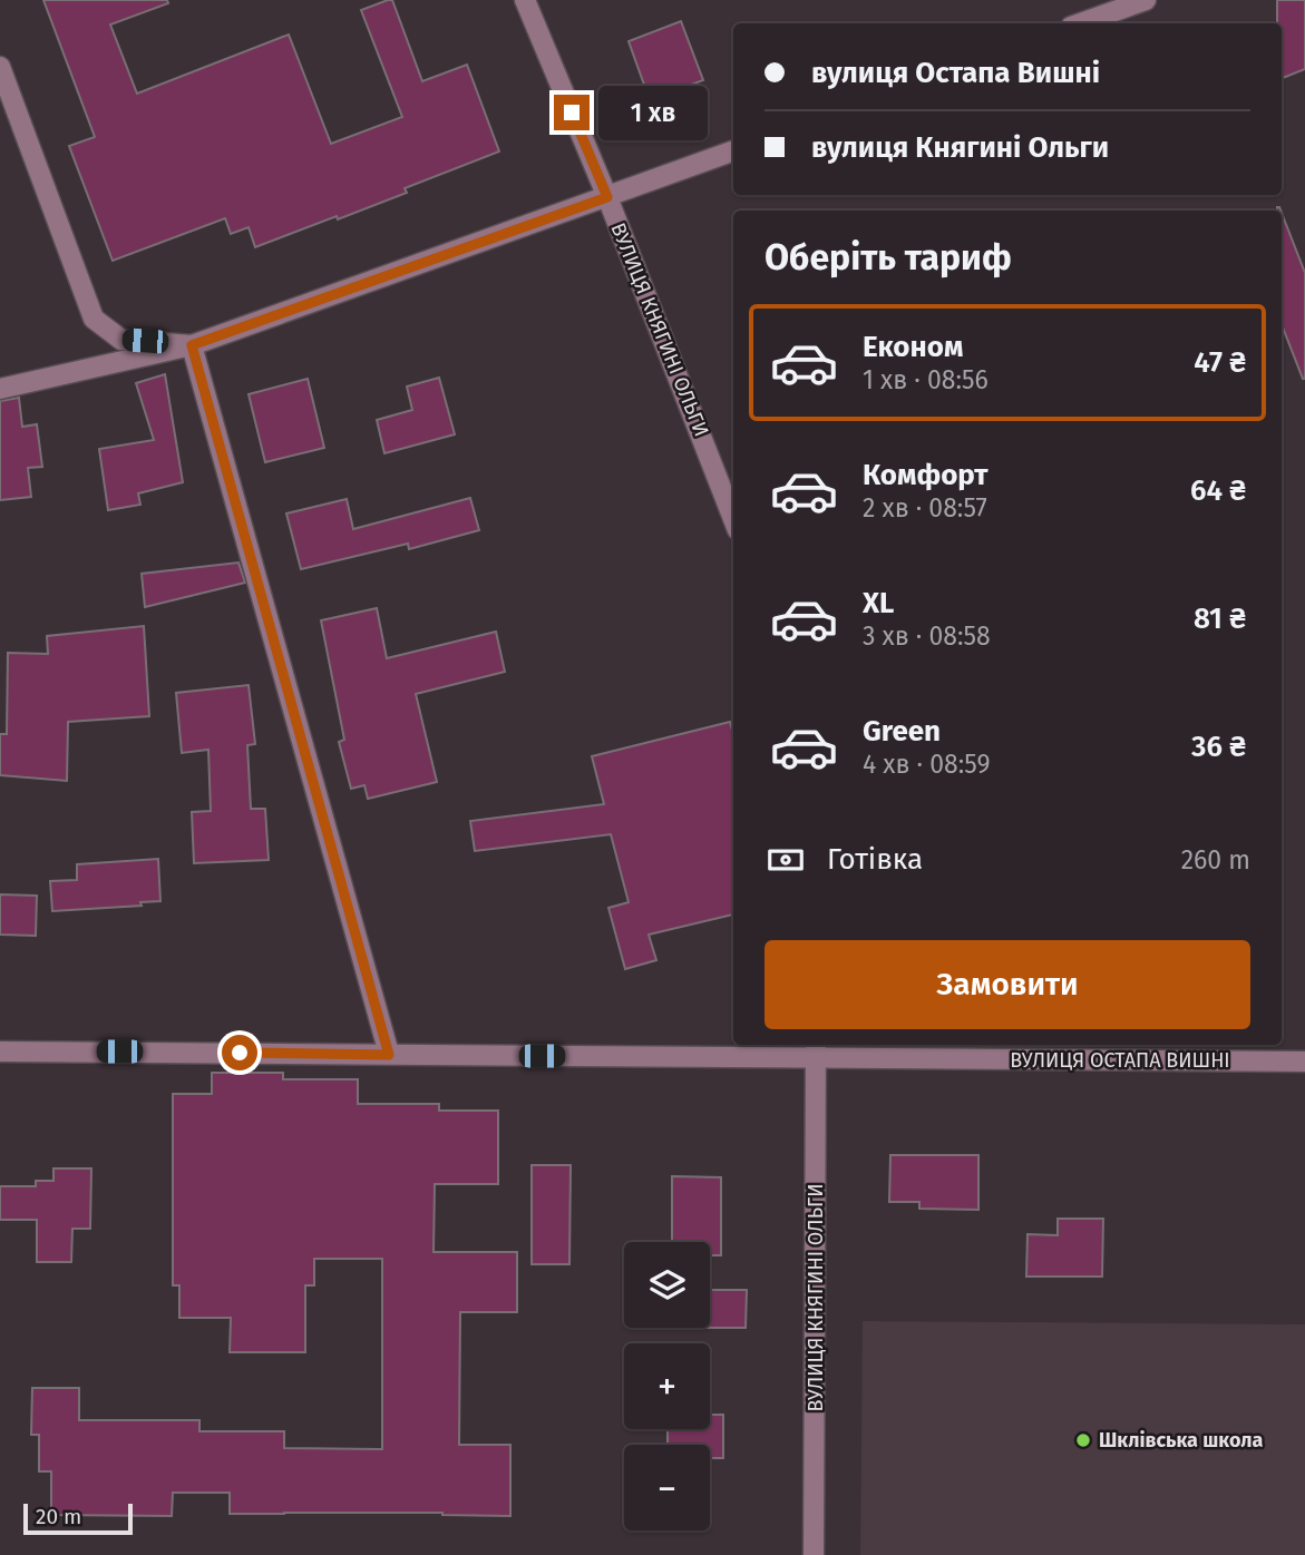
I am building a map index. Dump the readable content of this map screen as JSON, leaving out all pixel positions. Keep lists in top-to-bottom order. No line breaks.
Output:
{"streets":{"street":["ВУЛИЦЯ КНЯГИНІ ОЛЬГИ","ВУЛИЦЯ ОСТАПА ВИШНІ"]},"crossings":[["ВУЛИЦЯ КНЯГИНІ ОЛЬГИ","ВУЛИЦЯ ОСТАПА ВИШНІ"]],"places":["Шклівська школа"],"scale_bar":"20 m","page":{"banner":["вулиця Остапа Вишні","вулиця Княгині Ольги"],"bubble":"1 хв","heading":"Оберіть тариф","list":[{"name":"Економ","note":"1 хв · 08:56","value":"47 ₴"},{"name":"Комфорт","note":"2 хв · 08:57","value":"64 ₴"},{"name":"XL","note":"3 хв · 08:58","value":"81 ₴"},{"name":"Green","note":"4 хв · 08:59","value":"36 ₴"}],"pay":["Готівка","260 m"],"buttons":"Замовити","map_buttons":["+","−"],"scale":"20 m"}}
